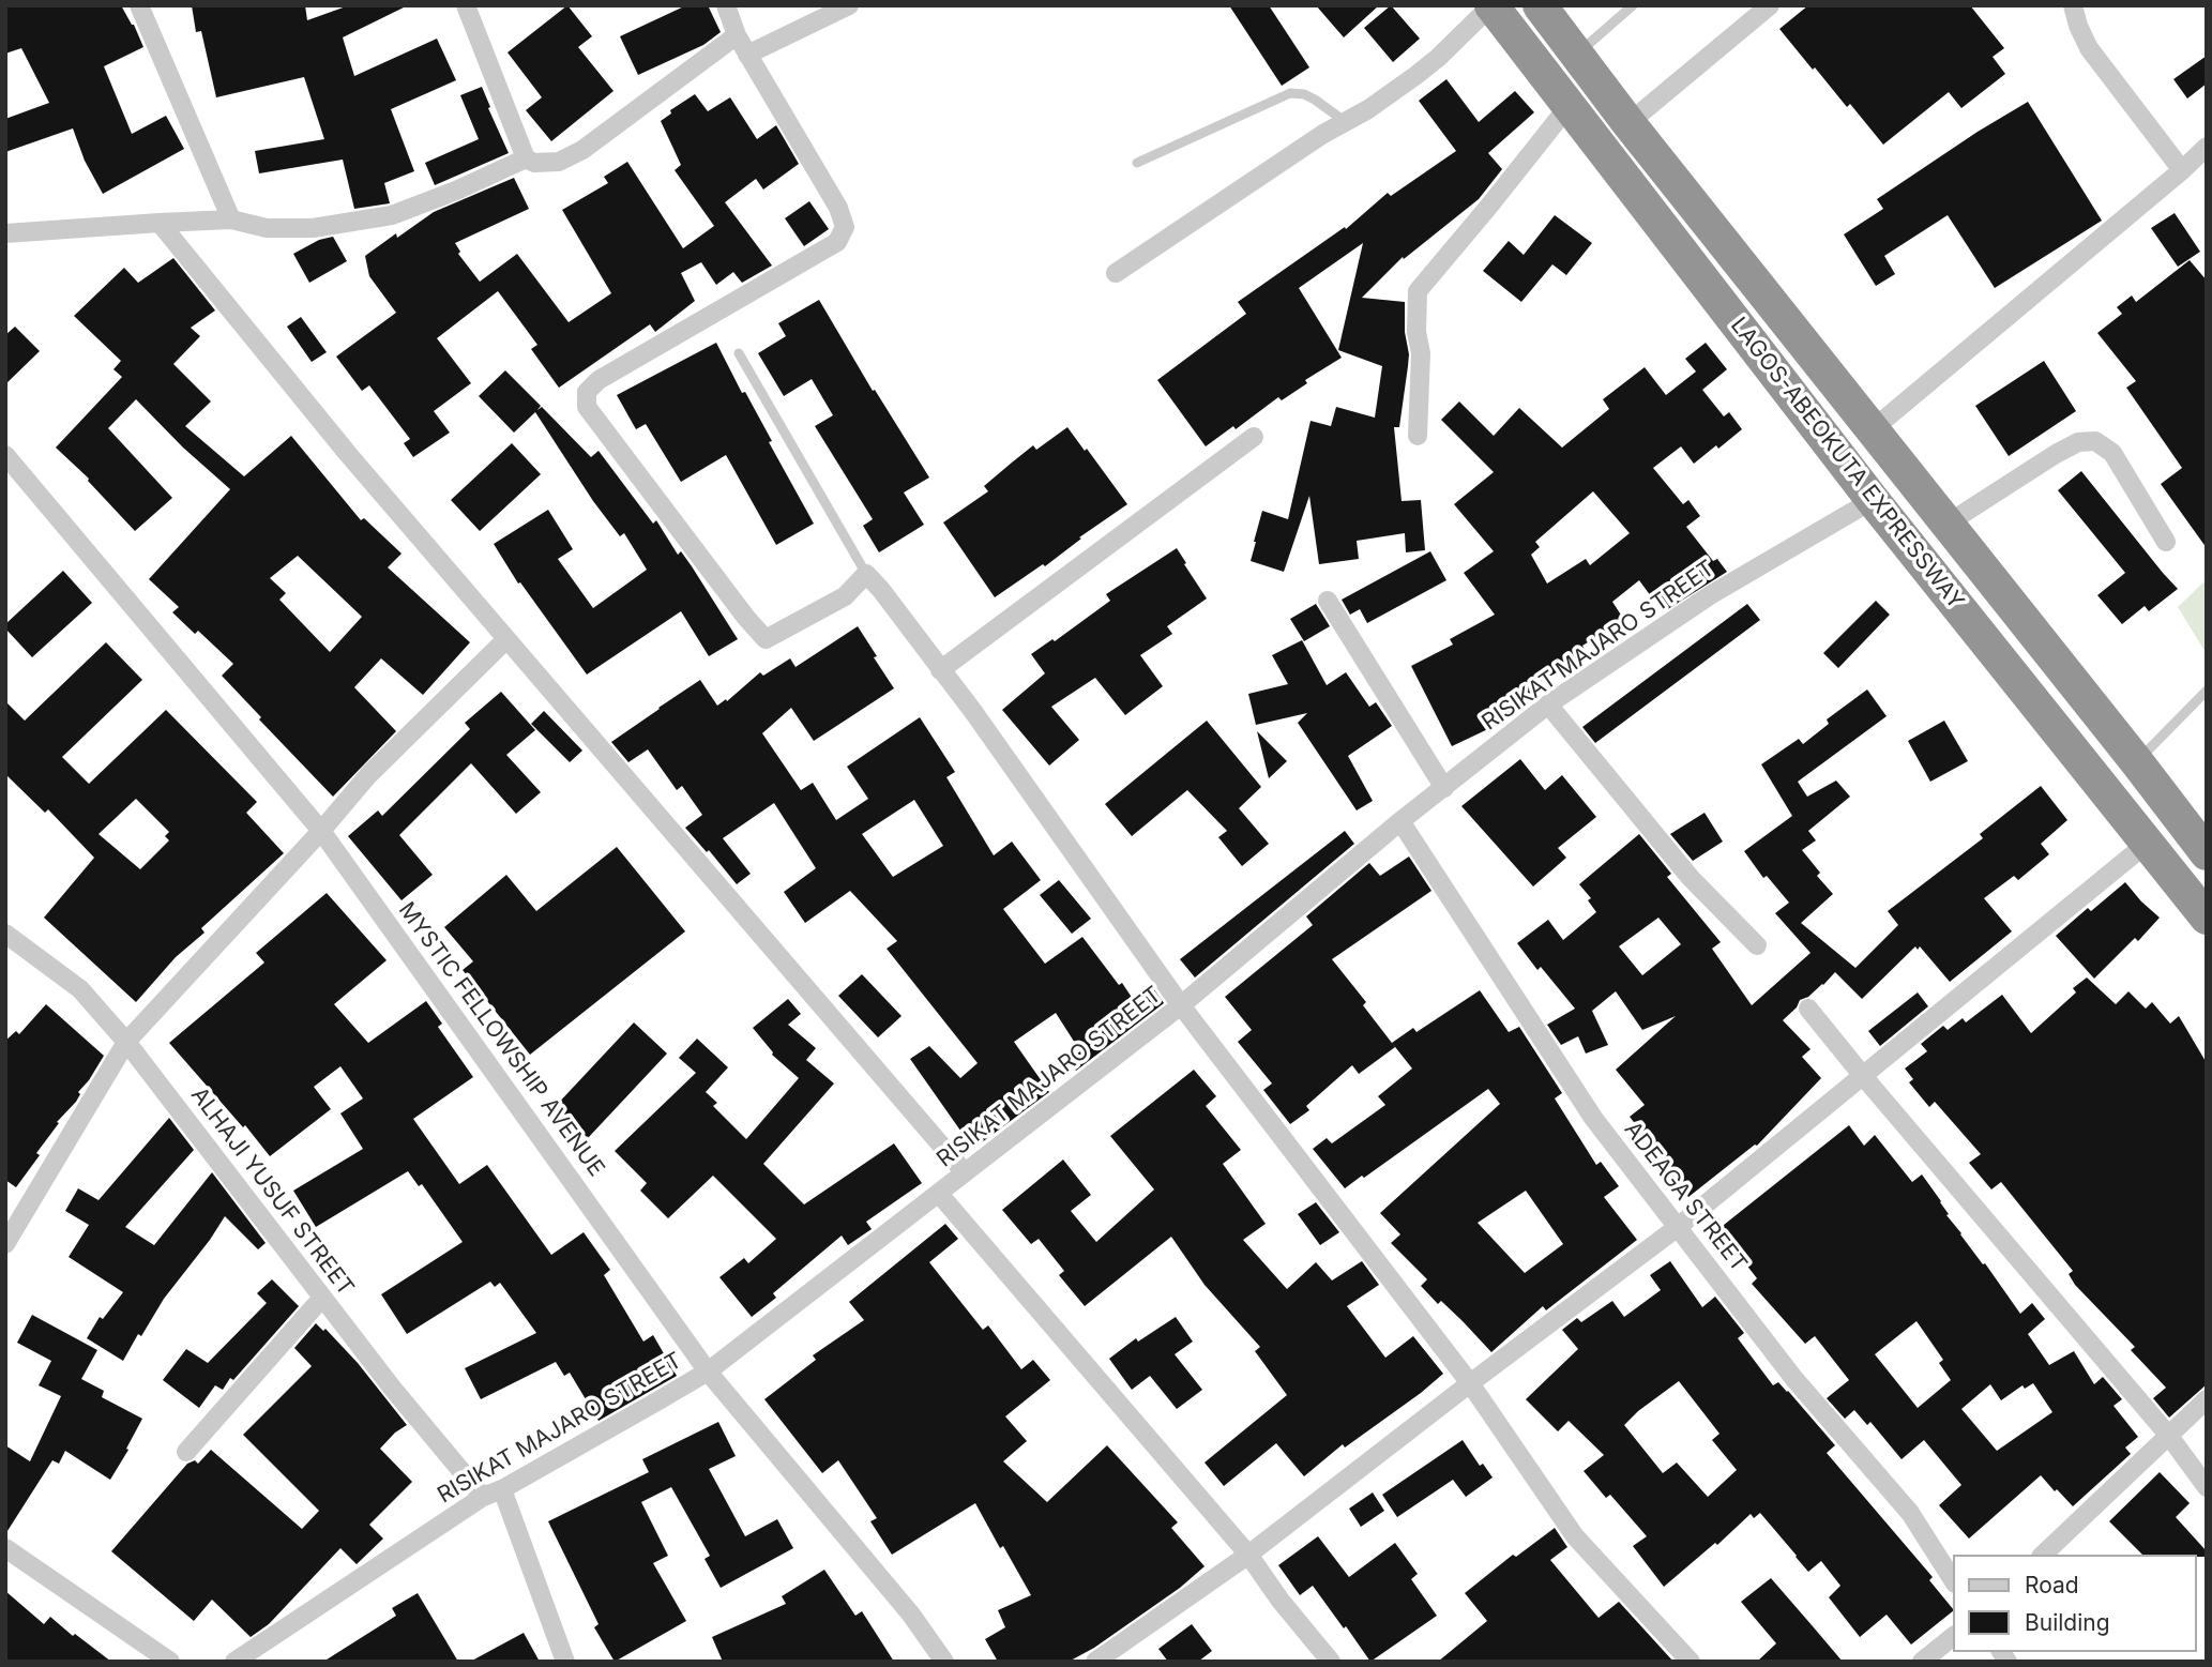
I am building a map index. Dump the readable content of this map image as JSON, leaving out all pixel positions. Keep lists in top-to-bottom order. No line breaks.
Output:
{"streets":{"highway":["LAGOS-ABEOKUTA EXPRESSWAY"],"street":["RISIKAT MAJARO STREET","MYSTIC FELLOWSHIP AVENUE","ALHAJI YUSUF STREET","ADEAGA STREET"]},"crossings":[["LAGOS-ABEOKUTA EXPRESSWAY","RISIKAT MAJARO STREET"],["RISIKAT MAJARO STREET","MYSTIC FELLOWSHIP AVENUE"],["RISIKAT MAJARO STREET","ALHAJI YUSUF STREET"],["RISIKAT MAJARO STREET","ADEAGA STREET"]],"legend":["Road","Building"]}
